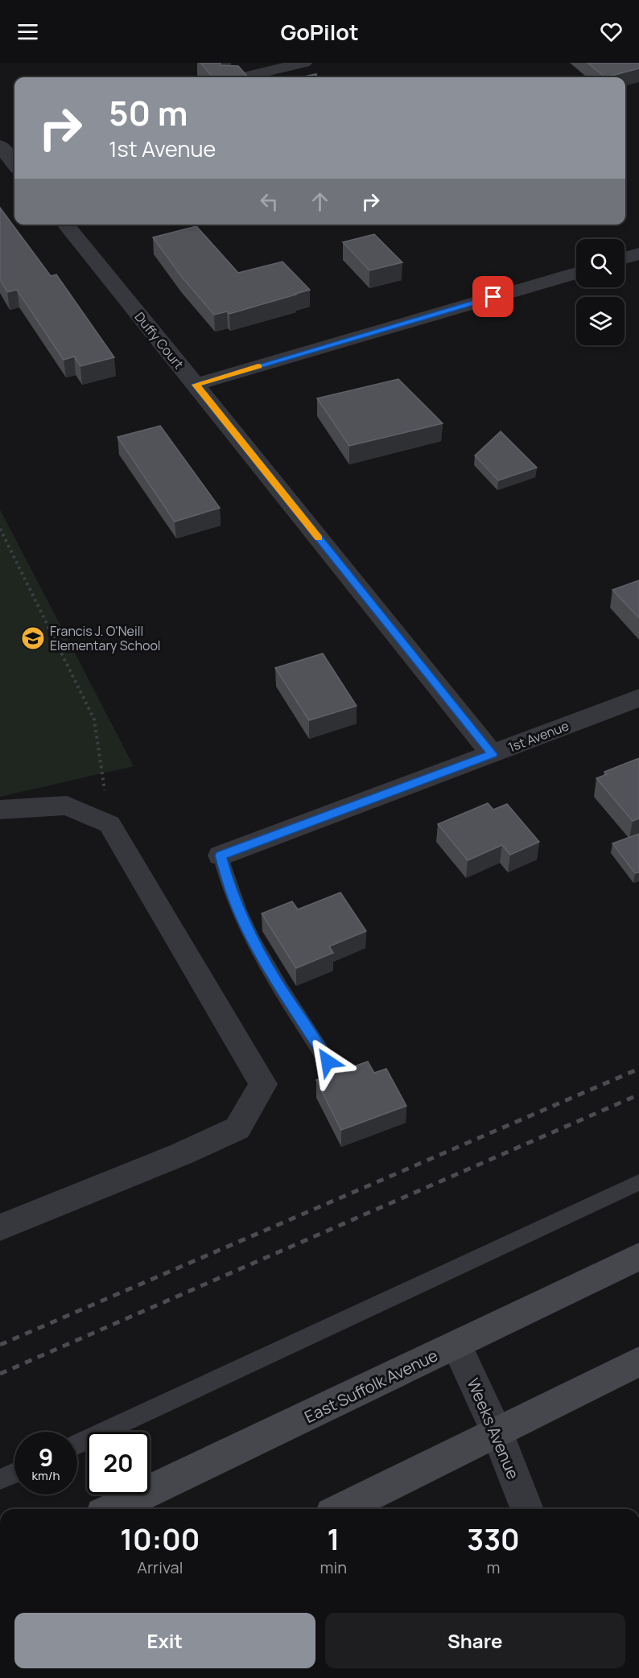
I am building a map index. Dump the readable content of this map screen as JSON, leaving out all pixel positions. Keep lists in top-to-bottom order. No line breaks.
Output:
{"streets":{"main road":["East Suffolk Avenue"],"street":["Duffy Court","1st Avenue","Weeks Avenue"]},"crossings":[["Duffy Court","1st Avenue"],["East Suffolk Avenue","Weeks Avenue"]],"places":{"school or university":["Francis J. O'Neill Elementary School"]},"page":{"header":"GoPilot","turn":["50 m","1st Avenue"],"speed":"9 km/h","limit":"20","eta":["10:00","Arrival","1","min","330","m"],"buttons":["Exit","Share"]}}
